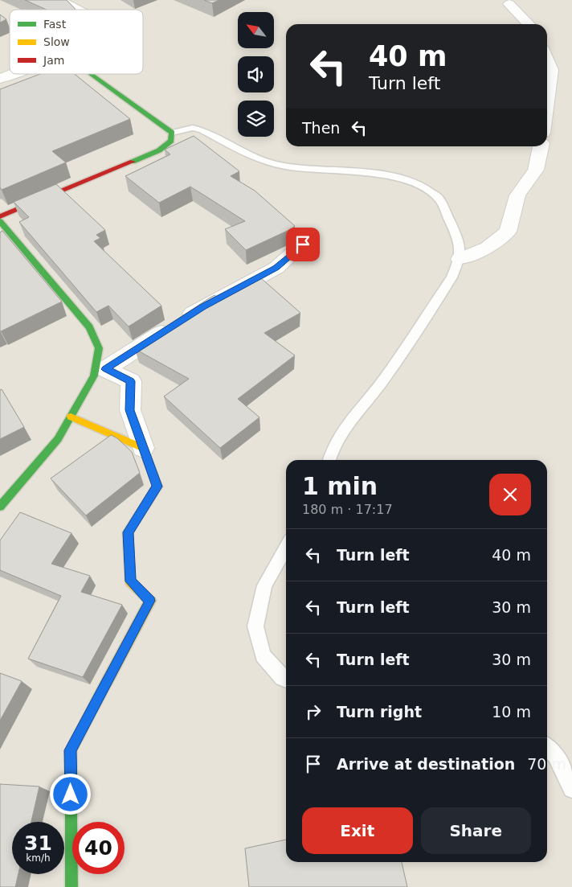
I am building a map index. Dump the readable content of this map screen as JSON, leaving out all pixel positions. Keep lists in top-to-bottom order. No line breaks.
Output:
{"legend":["Fast","Slow","Jam"],"north":"top left","page":{"turn":["40 m","Turn left"],"then":"Then","heading":["1 min","180 m · 17:17"],"list":[{"name":"Turn left","value":"40 m"},{"name":"Turn left","value":"30 m"},{"name":"Turn left","value":"30 m"},{"name":"Turn right","value":"10 m"},{"name":"Arrive at destination","value":"70 m"}],"buttons":["Exit","Share"],"speed":"31 km/h","limit":"40"}}
